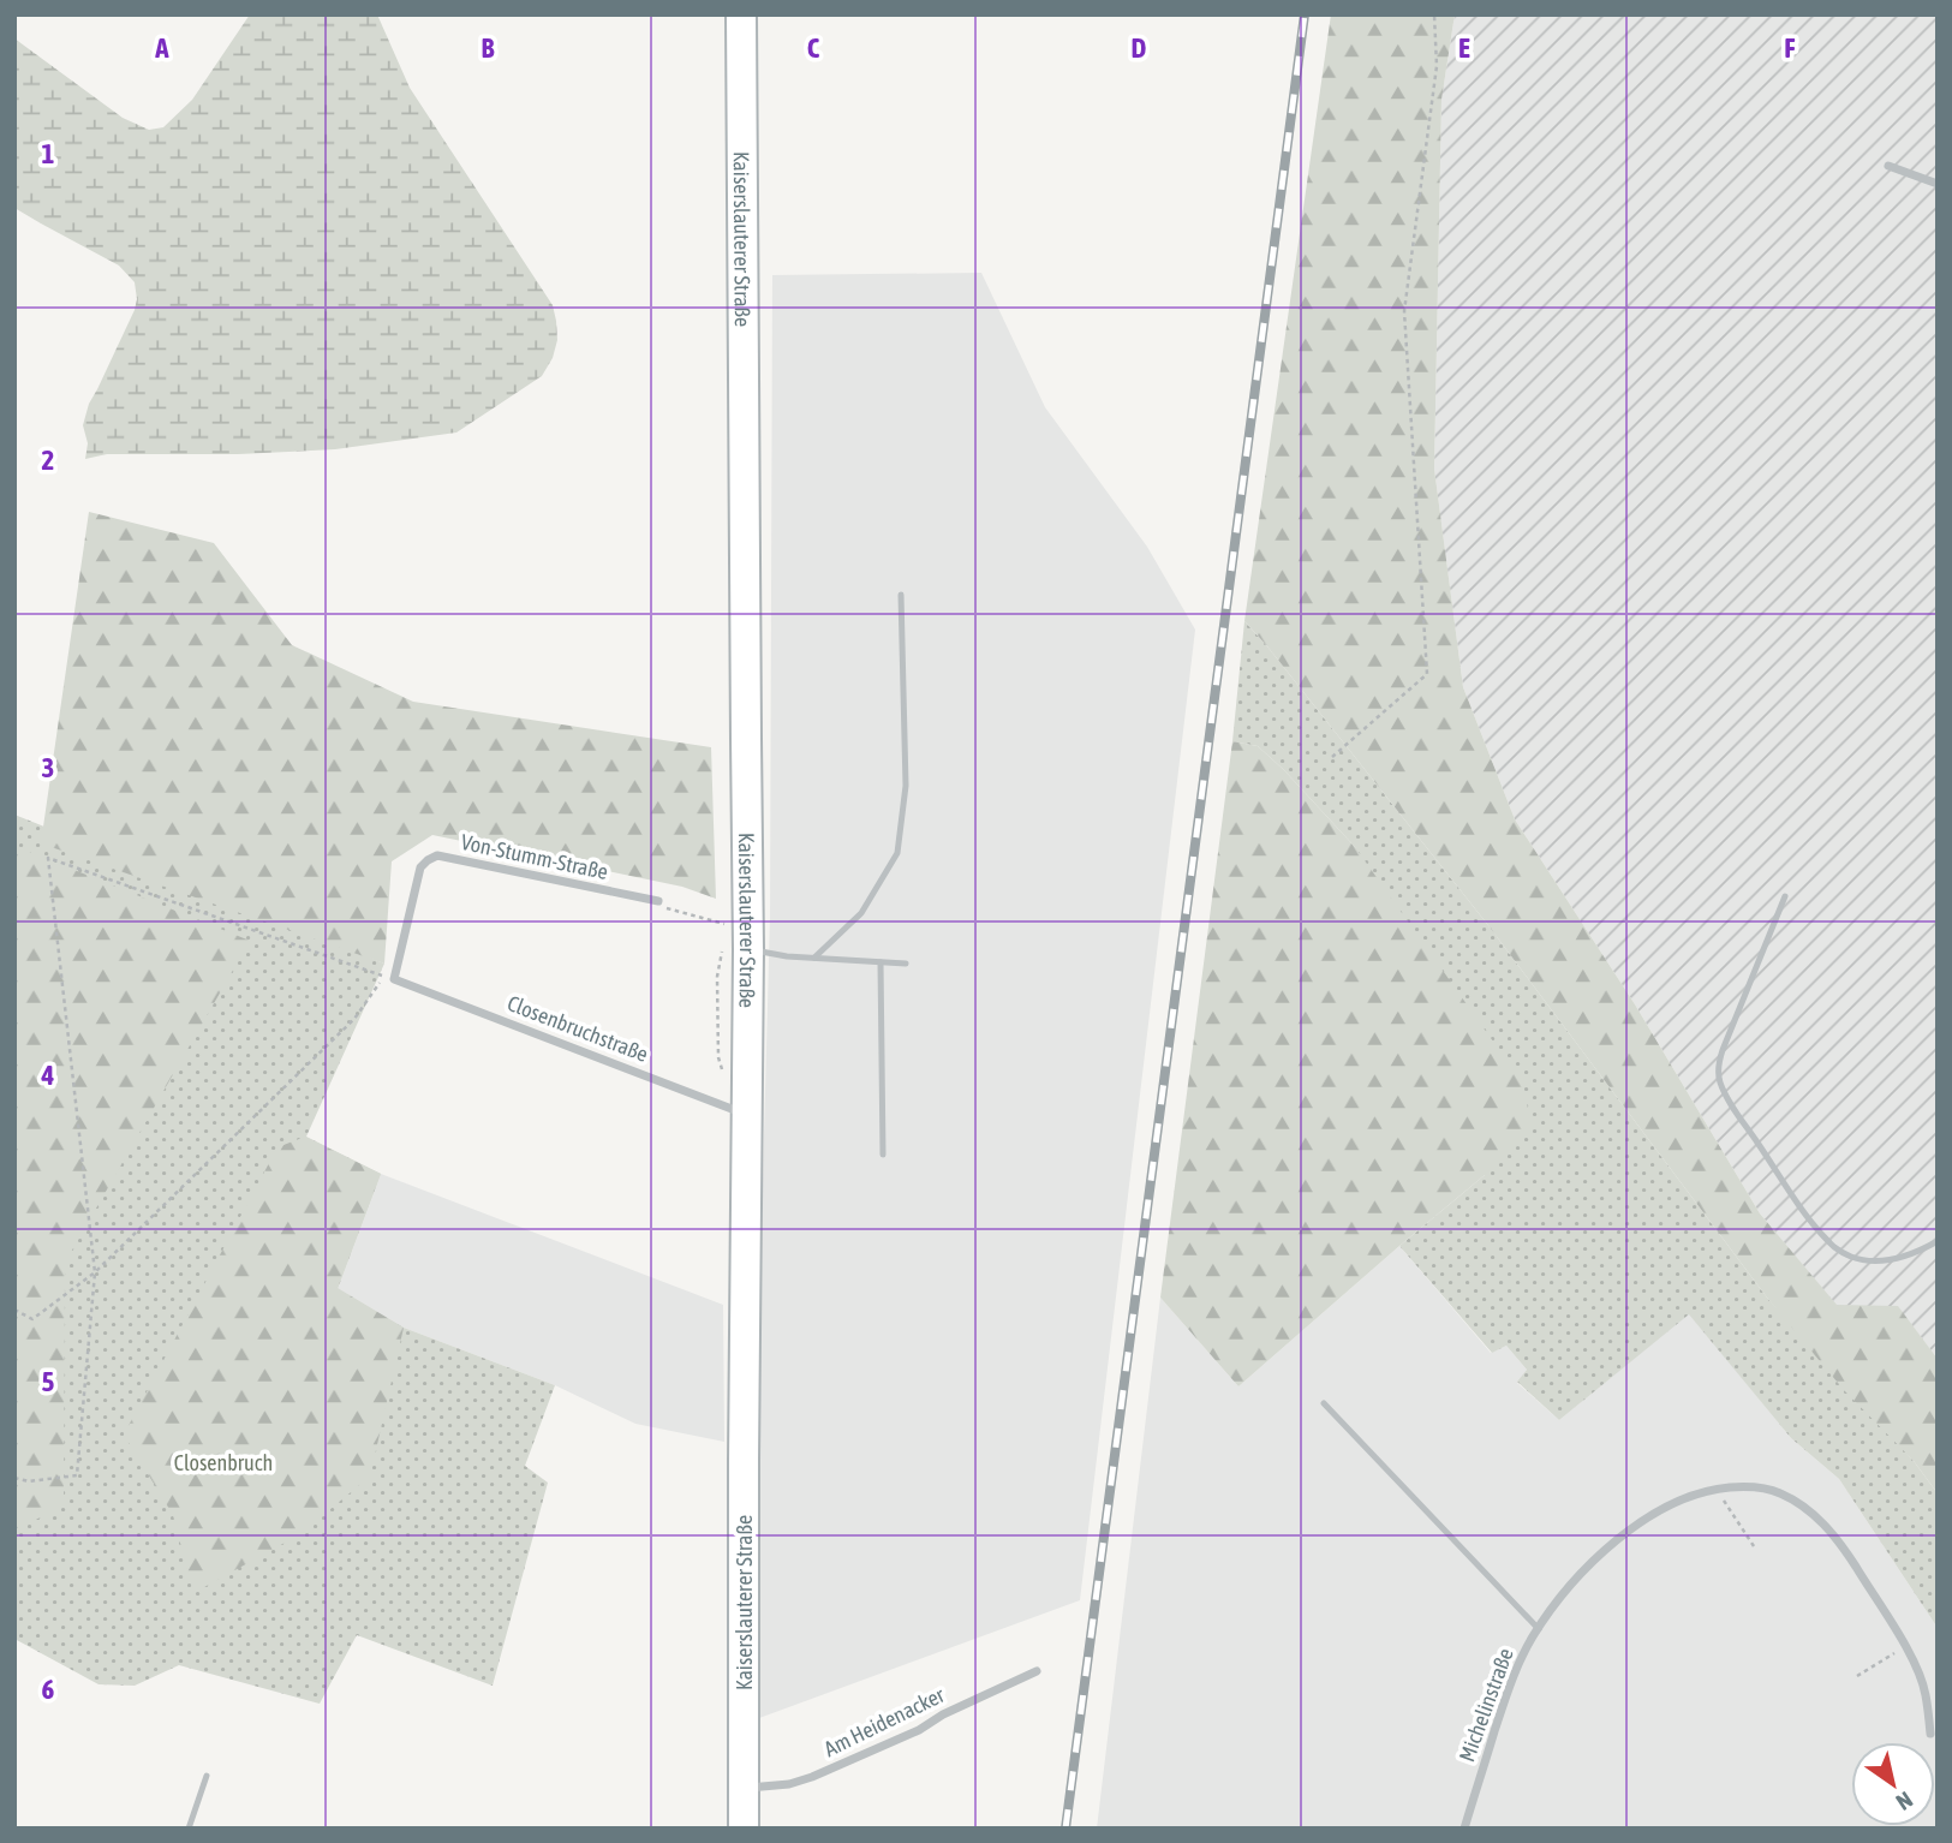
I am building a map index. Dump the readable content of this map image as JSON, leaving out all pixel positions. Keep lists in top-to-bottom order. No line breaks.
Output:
{"streets":{"main road":["Kaiserslauterer Straße"],"street":["Von-Stumm-Straße","Closenbruchstraße","Michelinstraße","Am Heidenacker"]},"crossings":[["Kaiserslauterer Straße","Closenbruchstraße"],["Kaiserslauterer Straße","Am Heidenacker"],["Von-Stumm-Straße","Closenbruchstraße"]],"parks":["Closenbruch"],"north":"bottom right","grid":{"columns":["A","B","C","D","E","F"],"rows":["1","2","3","4","5","6"]}}
